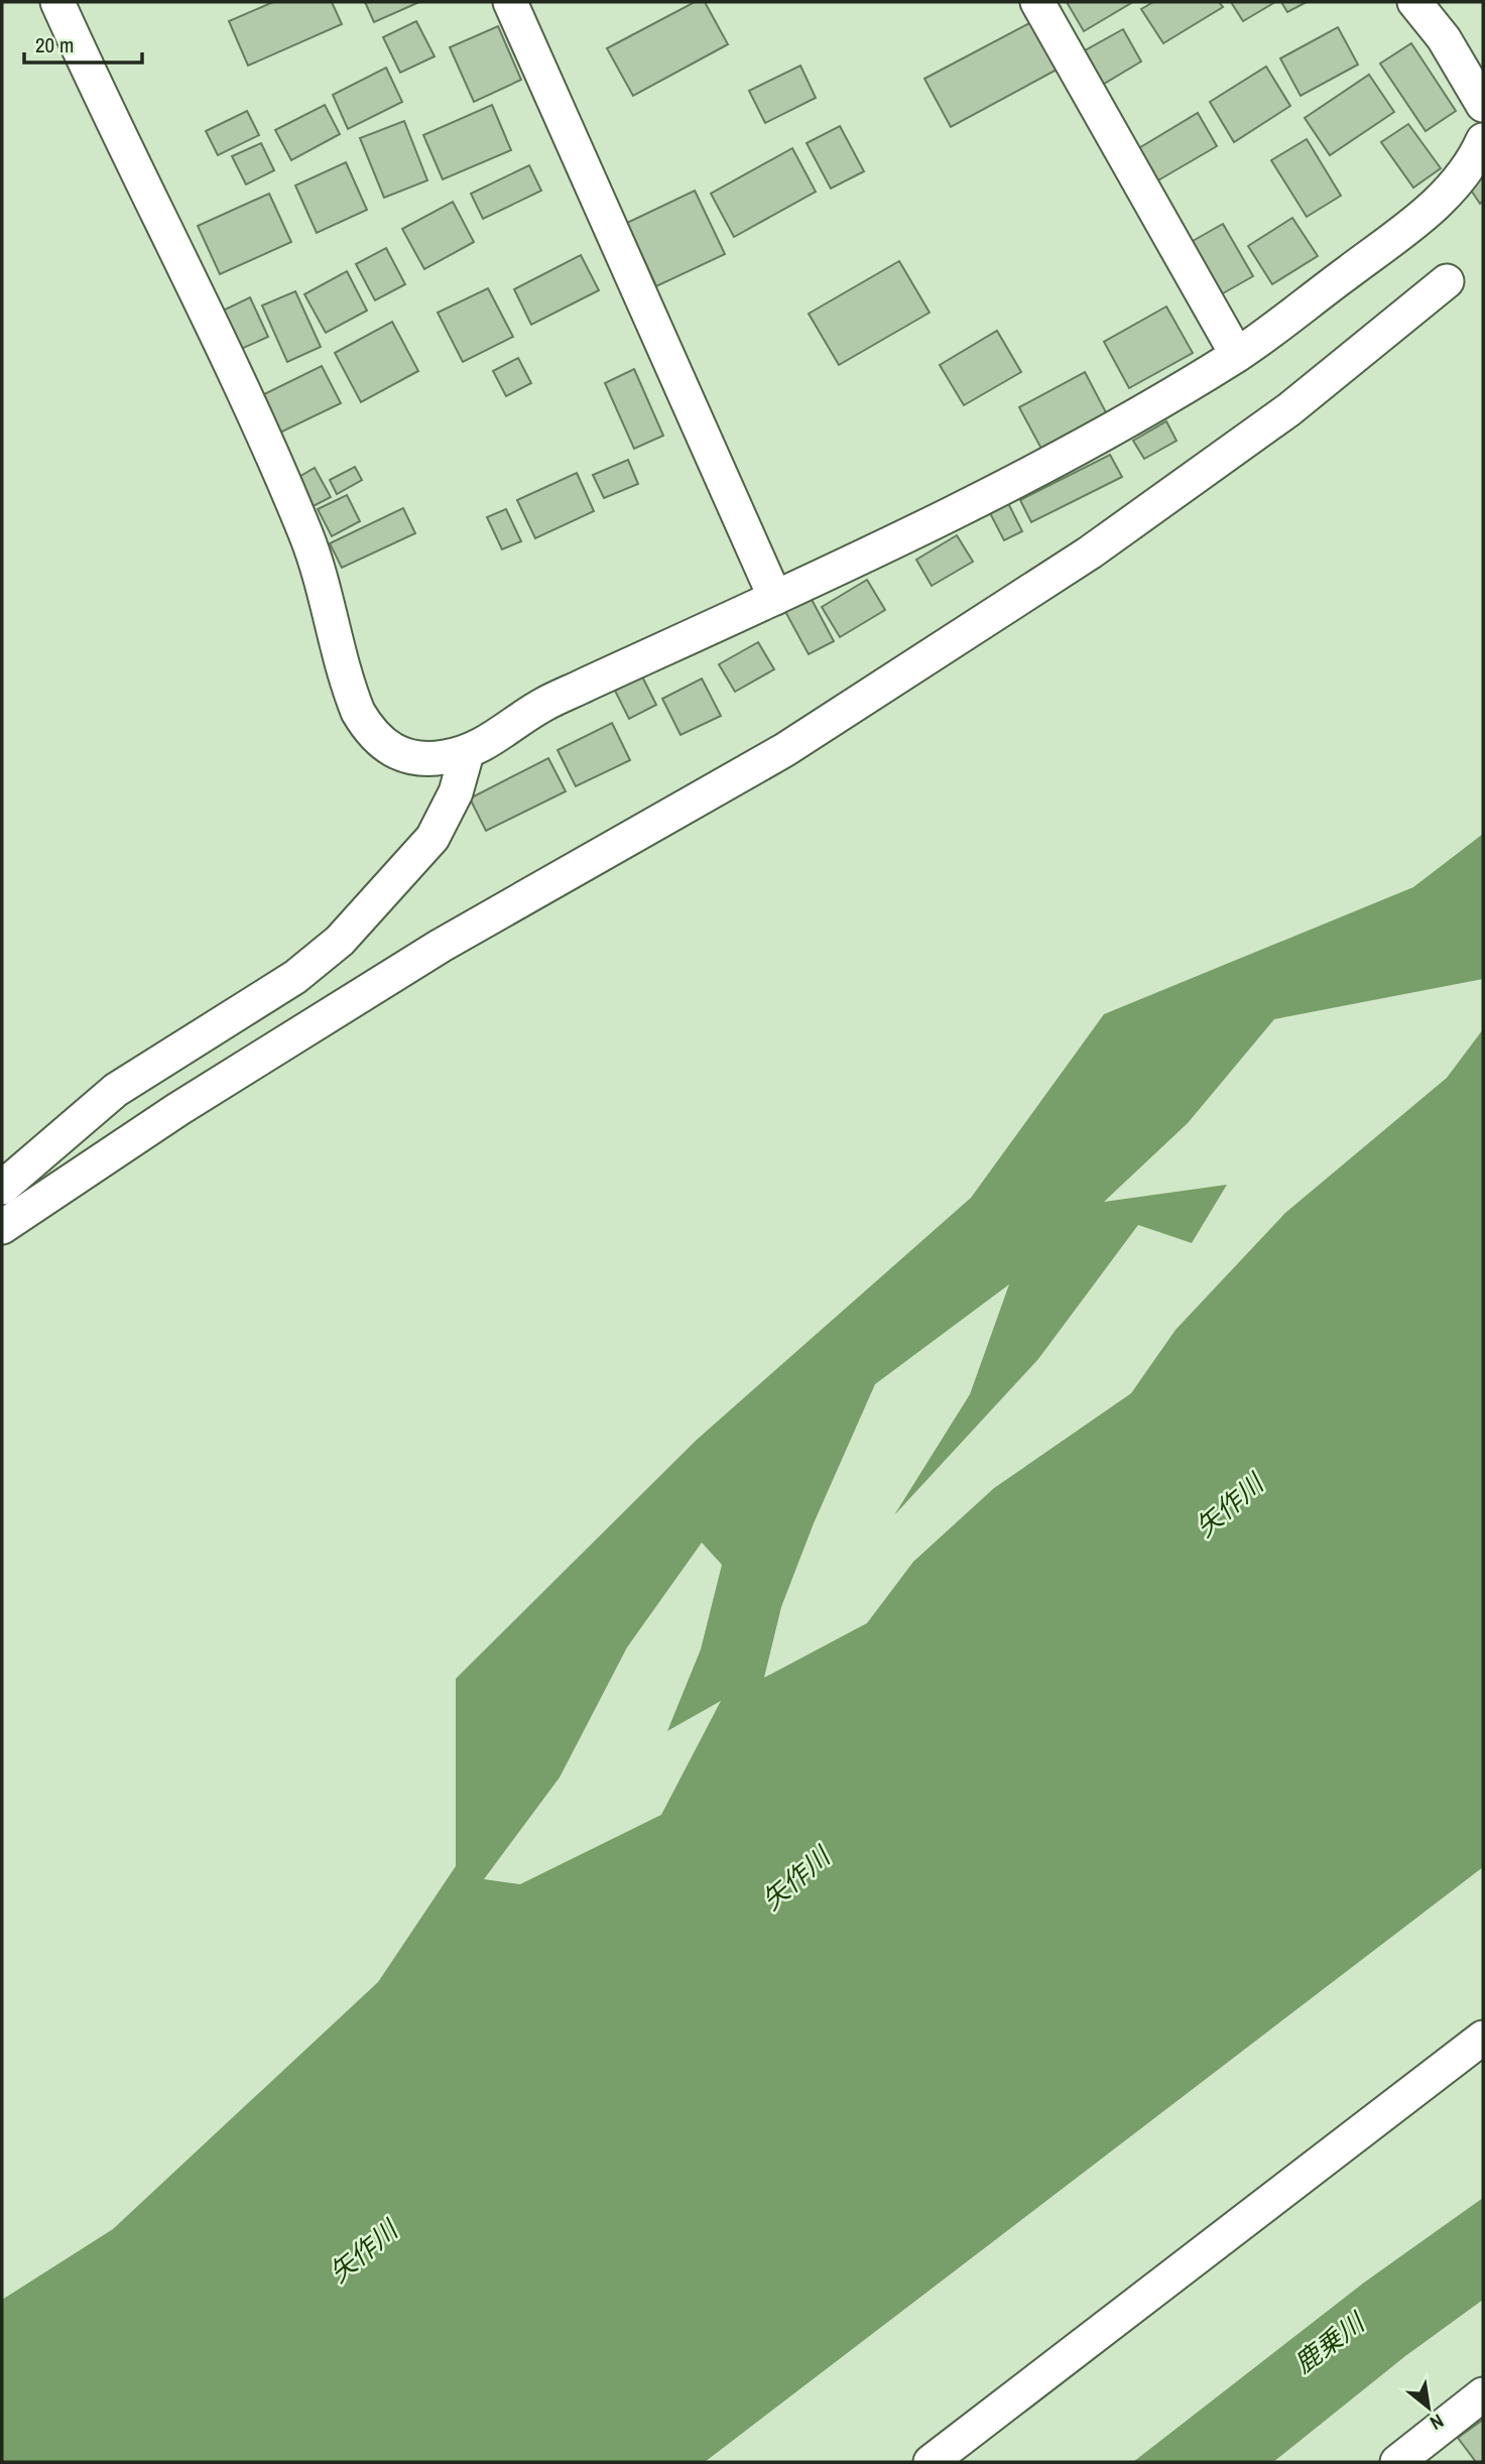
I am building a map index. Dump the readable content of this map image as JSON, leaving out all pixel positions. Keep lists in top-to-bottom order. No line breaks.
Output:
{"water":["矢作川","鹿乗川"],"scale_bar":"20 m","north":"bottom right"}
